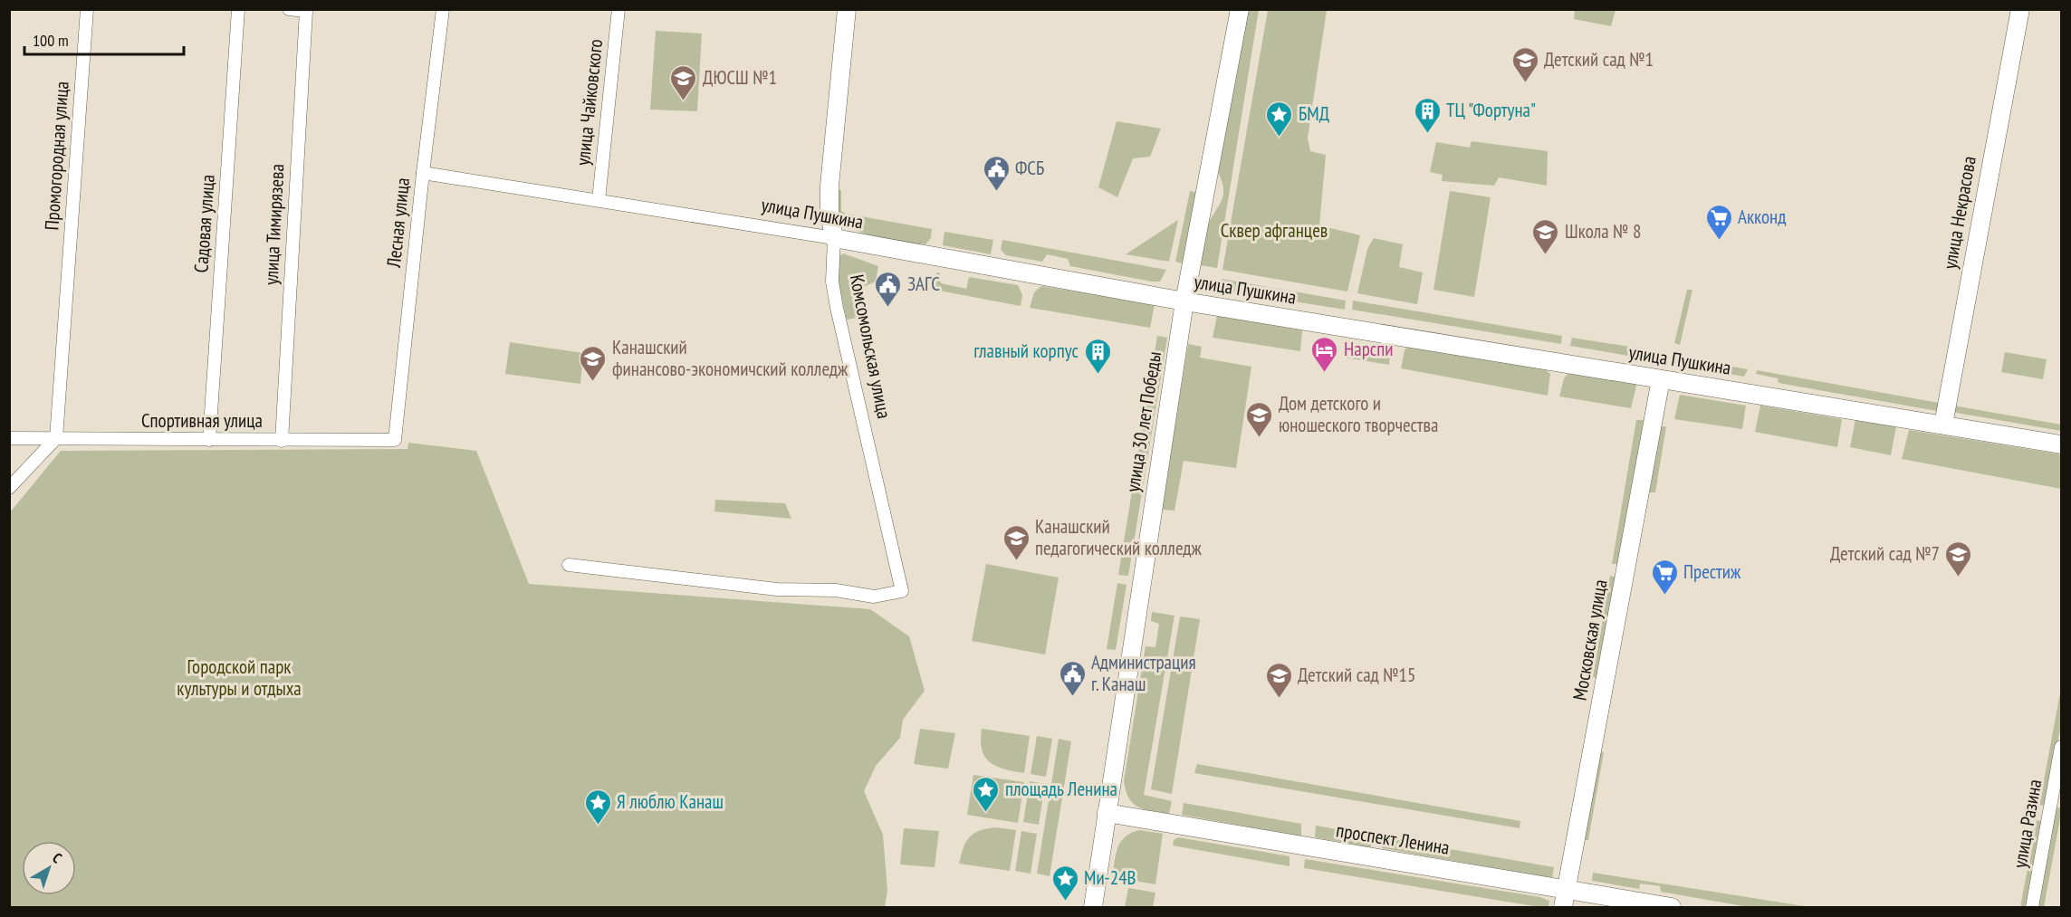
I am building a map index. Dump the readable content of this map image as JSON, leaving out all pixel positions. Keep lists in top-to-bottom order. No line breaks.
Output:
{"streets":{"street":["улица Чайковского","Промогородная улица","улица Некрасова","улица Пушкина","Лесная улица","Садовая улица","улица Тимирязева","Комсомольская улица","Спортивная улица","улица 30 лет Победы","Московская улица","улица Разина","проспект Ленина"]},"crossings":[["улица Чайковского","улица Пушкина"],["Промогородная улица","Спортивная улица"],["улица Некрасова","улица Пушкина"],["улица Пушкина","Лесная улица"],["улица Пушкина","Комсомольская улица"],["улица Пушкина","улица 30 лет Победы"],["улица Пушкина","Московская улица"],["Лесная улица","Спортивная улица"],["Садовая улица","Спортивная улица"],["улица Тимирязева","Спортивная улица"],["улица 30 лет Победы","проспект Ленина"],["Московская улица","проспект Ленина"]],"parks":["Сквер афганцев","Городской парк культуры и отдыха"],"places":{"school or university":["Детский сад №1","ДЮСШ №1","Школа № 8","Канашский финансово-экономичский колледж","Дом детского и юношеского творчества","Канашский педагогический колледж","Детский сад №7","Детский сад №15"],"building":["ТЦ \"Фортуна\"","главный корпус"],"place":["БМД","площадь Ленина","Я люблю Канаш","Ми-24В"],"public building":["ФСБ","ЗАГС","Администрация г. Канаш"],"supermarket":["Акконд","Престиж"],"hotel":["Нарспи"]},"scale_bar":"100 m","north":"top right"}
